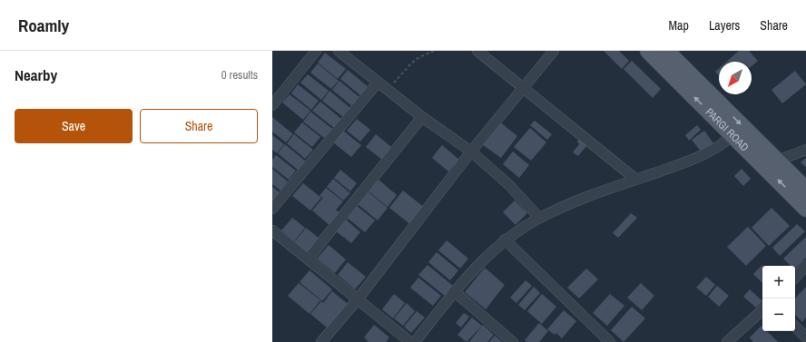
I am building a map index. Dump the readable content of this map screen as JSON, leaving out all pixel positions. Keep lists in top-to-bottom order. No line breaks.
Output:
{"streets":{"main road":["PARGI ROAD"]},"north":"bottom left","page":{"header":"Roamly","nav":["Map","Layers","Share"],"heading":["Nearby","0 results"],"buttons":["Save","Share"],"map_buttons":["+","−"]}}
